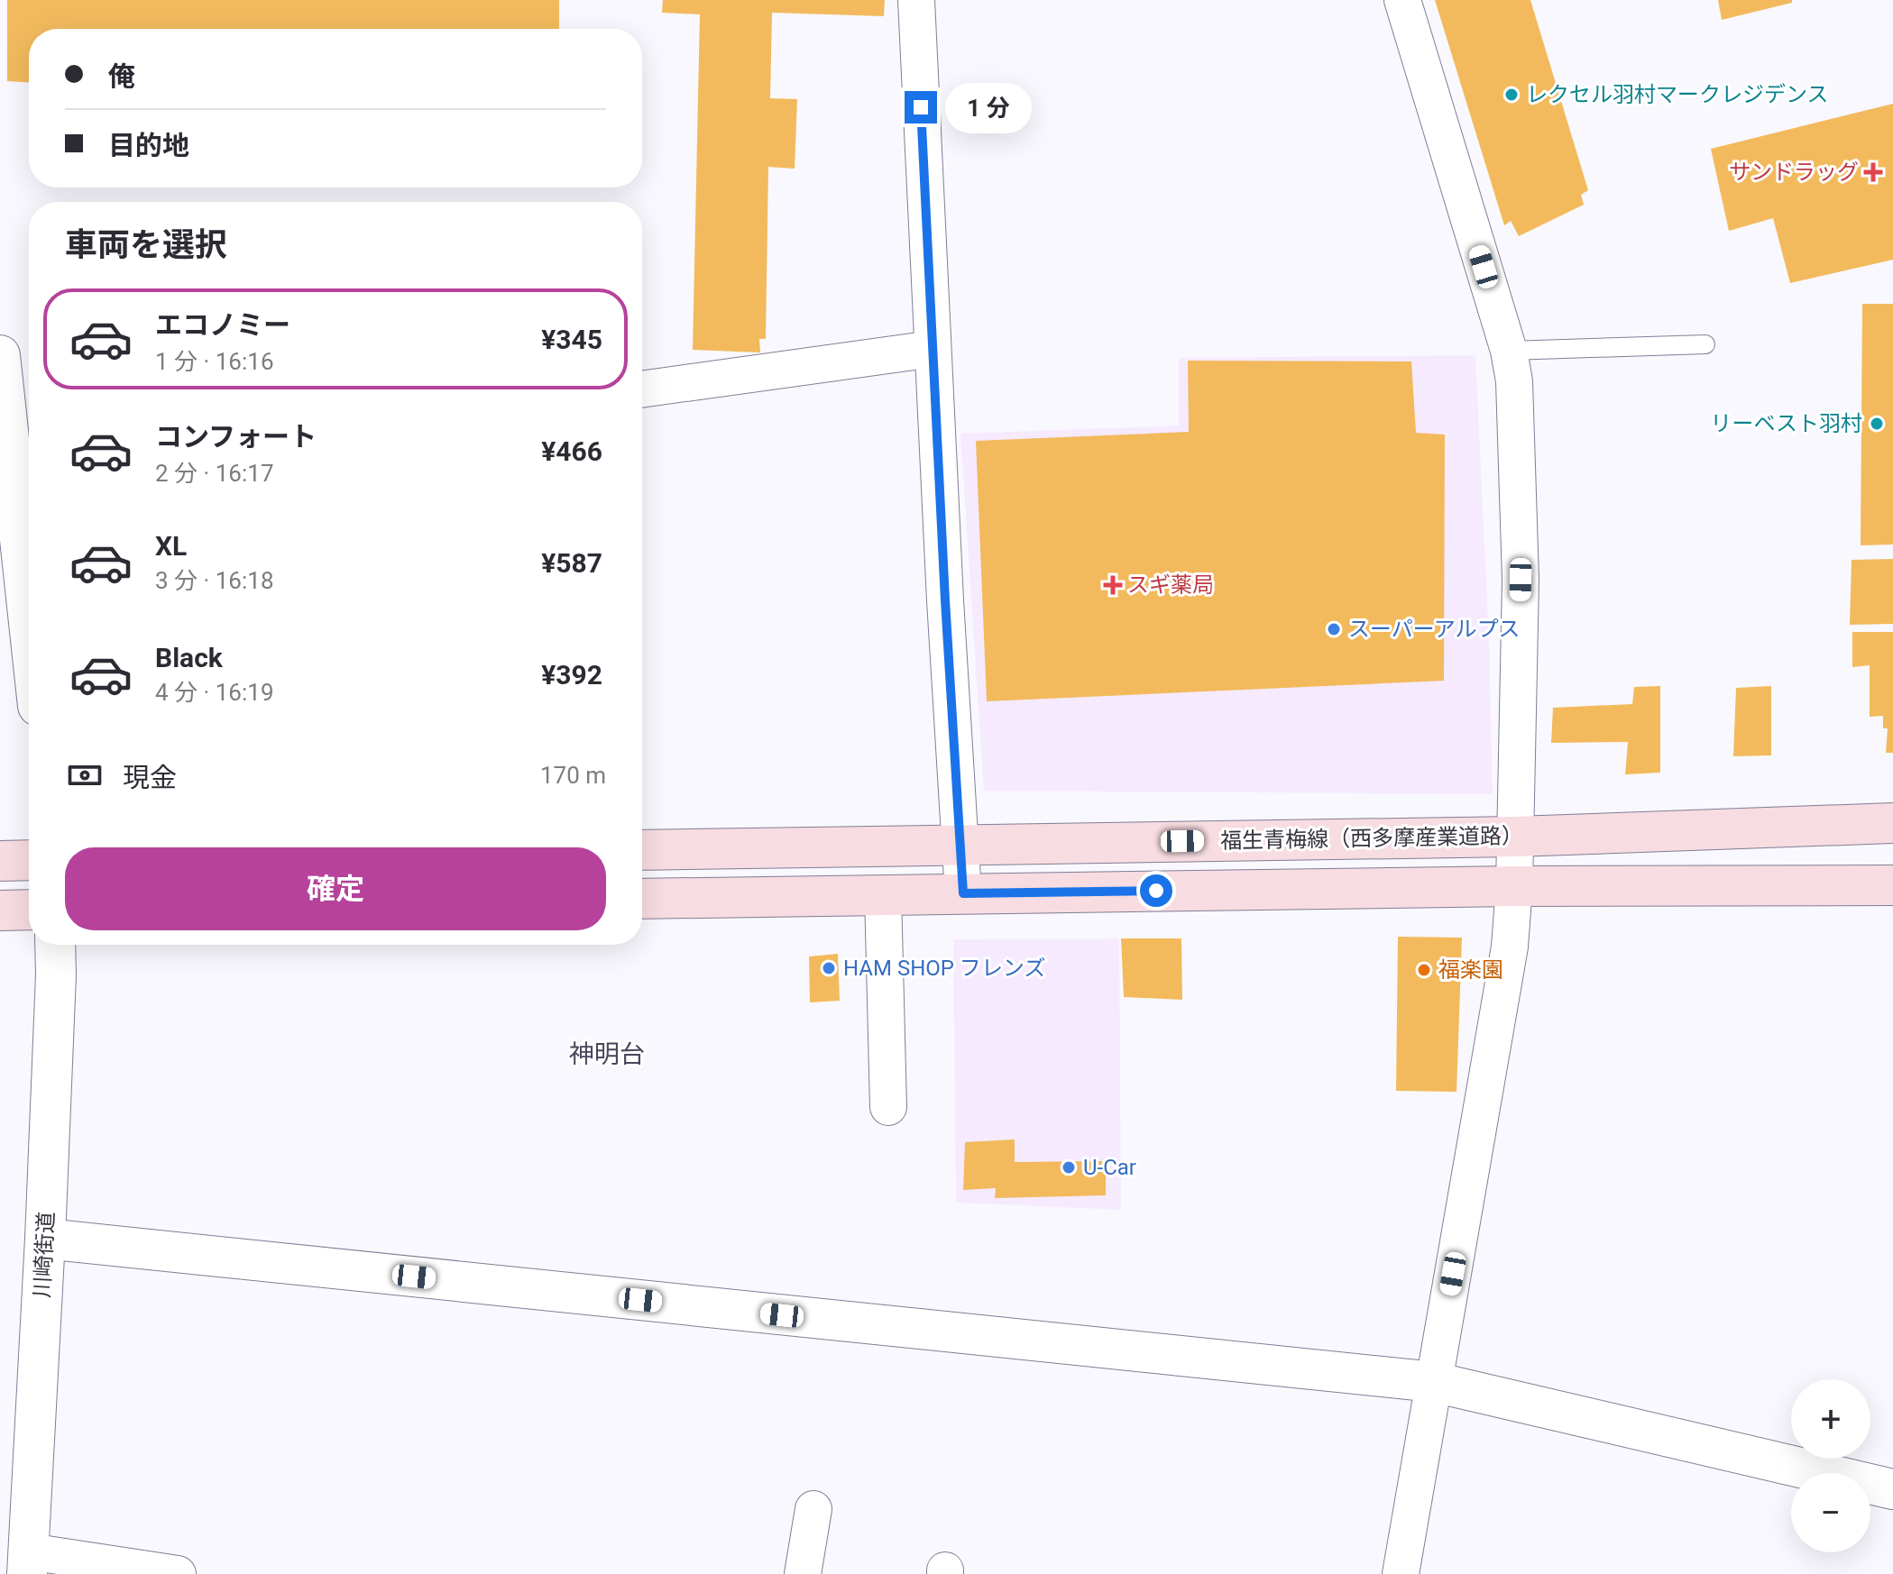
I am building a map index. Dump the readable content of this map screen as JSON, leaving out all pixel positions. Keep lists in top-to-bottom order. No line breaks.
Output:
{"streets":{"main road":["福生青梅線（西多摩産業道路）"],"street":["川崎街道"]},"districts":["神明台"],"places":{"other":["レクセル羽村マークレジデンス","リーベスト羽村","スーパーアルプス","HAM SHOP フレンズ","福楽園","U-Car"],"health":["サンドラッグ","スギ薬局"]},"page":{"banner":["俺","目的地"],"bubble":"1 分","heading":"車両を選択","list":[{"name":"エコノミー","note":"1 分 · 16:16","value":"¥345"},{"name":"コンフォート","note":"2 分 · 16:17","value":"¥466"},{"name":"XL","note":"3 分 · 16:18","value":"¥587"},{"name":"Black","note":"4 分 · 16:19","value":"¥392"}],"pay":["現金","170 m"],"buttons":"確定","map_buttons":["+","−"]}}
